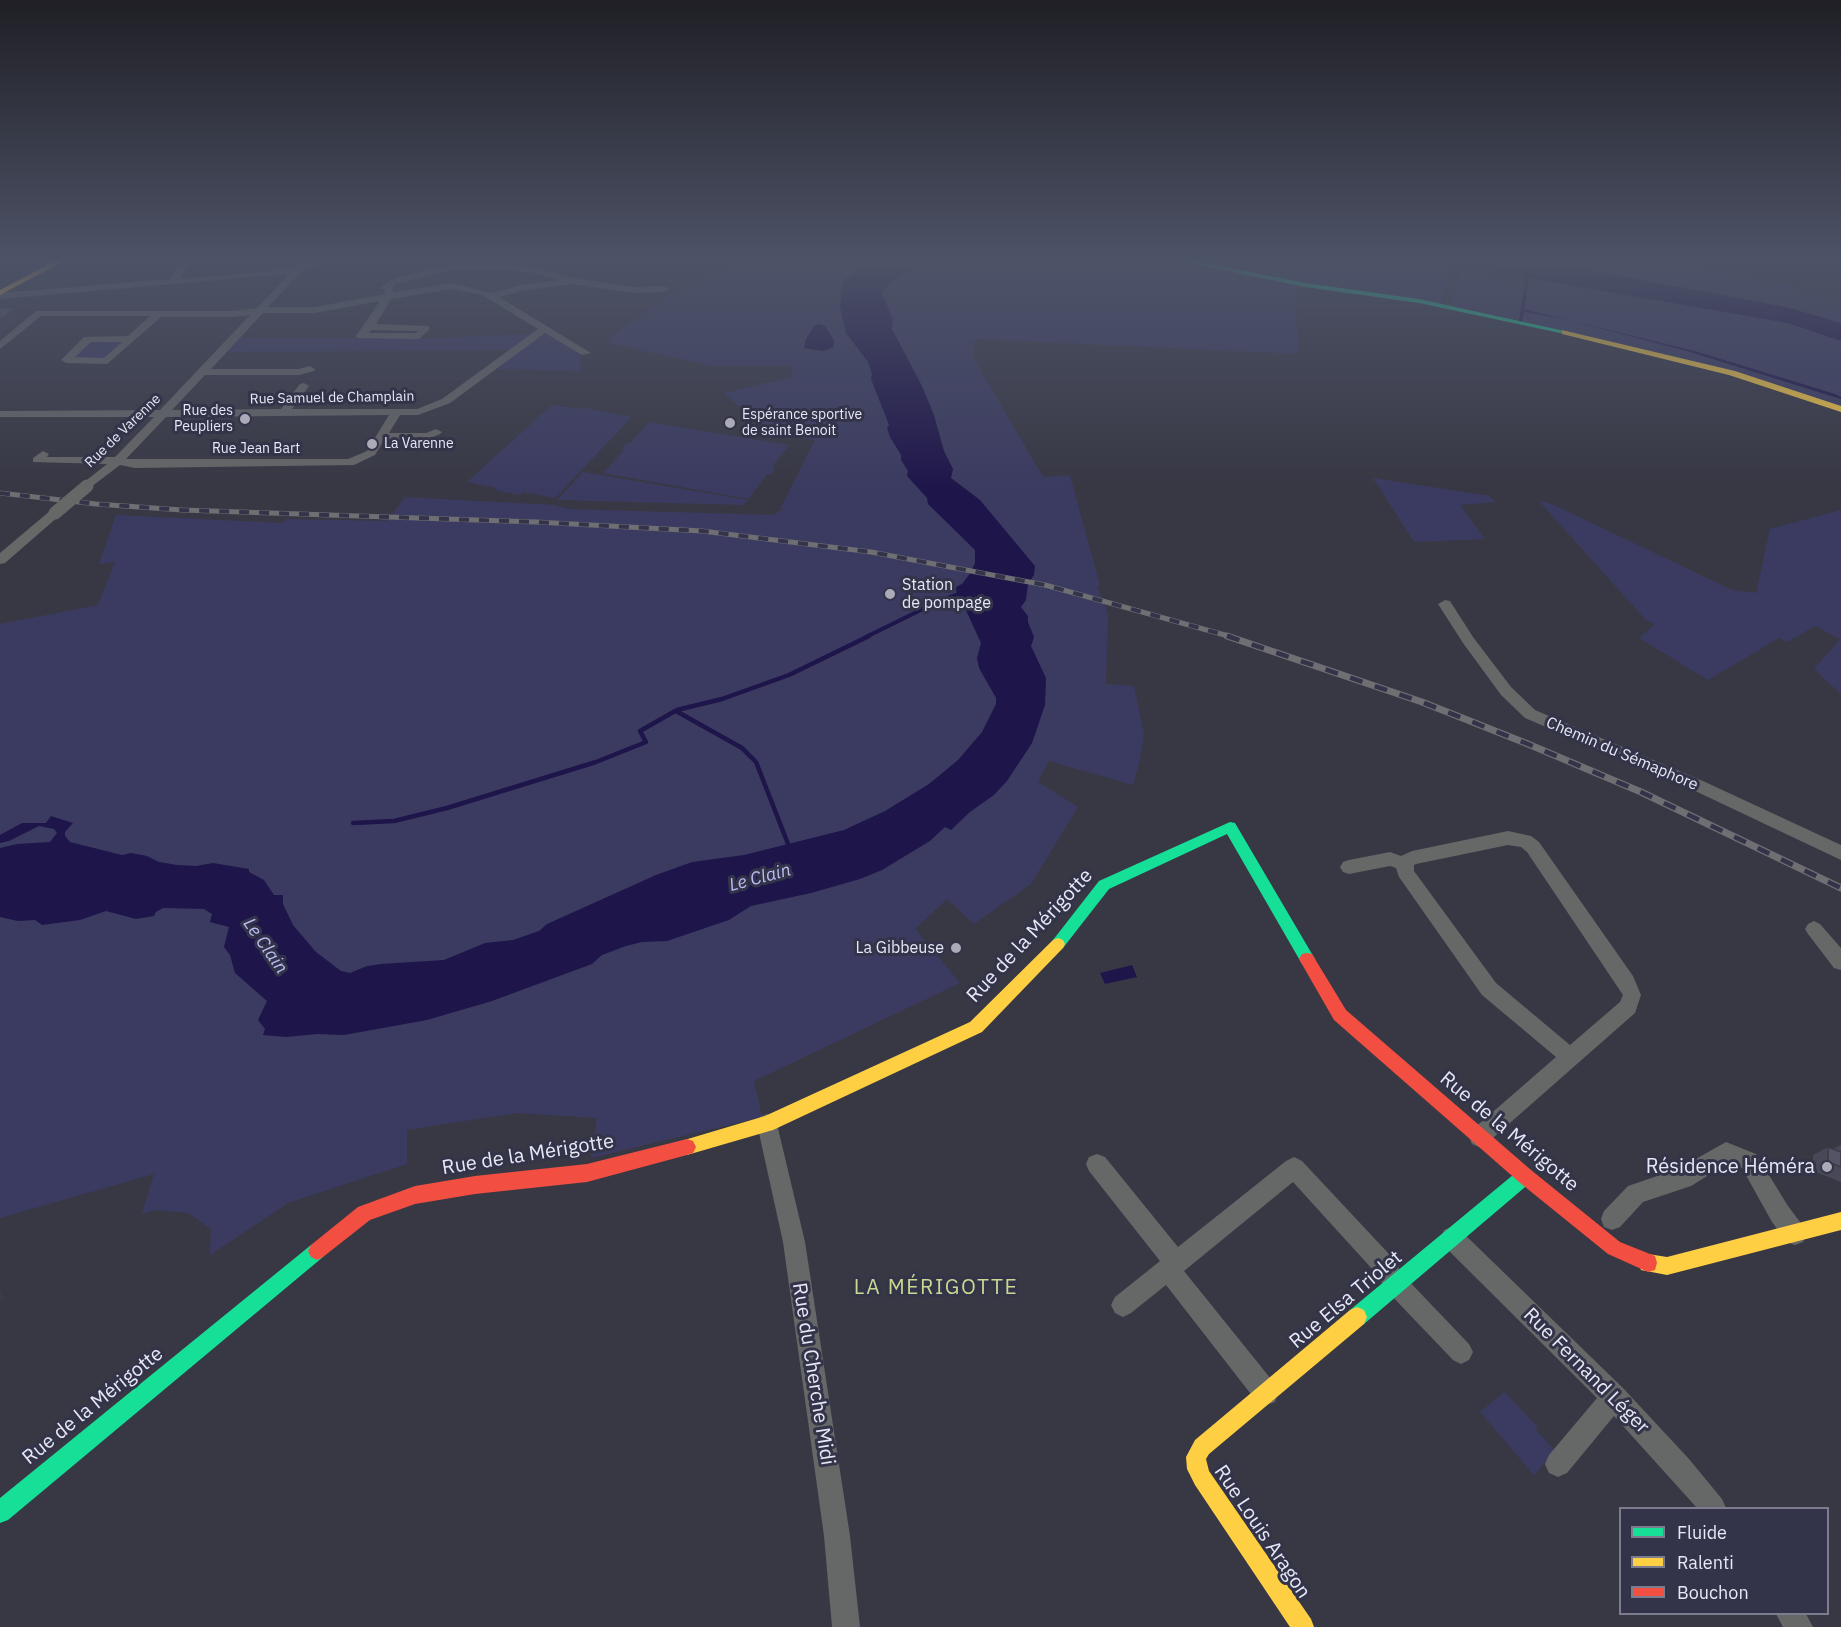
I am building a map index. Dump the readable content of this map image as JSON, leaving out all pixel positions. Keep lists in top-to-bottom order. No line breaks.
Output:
{"streets":{"street":["Rue Samuel de Champlain","Rue de Varenne","Rue Jean Bart","Chemin du Sémaphore","Rue de la Mérigotte","Rue Elsa Triolet","Rue Fernand Léger","Rue du Cherche Midi","Rue Louis Aragon"]},"crossings":[["Rue Samuel de Champlain","Rue de Varenne"],["Rue Samuel de Champlain","Rue Jean Bart"],["Rue de Varenne","Rue Jean Bart"],["Rue de la Mérigotte","Rue Elsa Triolet"],["Rue de la Mérigotte","Rue du Cherche Midi"],["Rue Elsa Triolet","Rue Fernand Léger"],["Rue Elsa Triolet","Rue Louis Aragon"]],"districts":["LA MÉRIGOTTE"],"water":["Le Clain"],"places":["Rue des Peupliers","Espérance sportive de saint Benoit","La Varenne","Station de pompage","La Gibbeuse","Résidence Héméra"],"legend":["Fluide","Ralenti","Bouchon"]}
